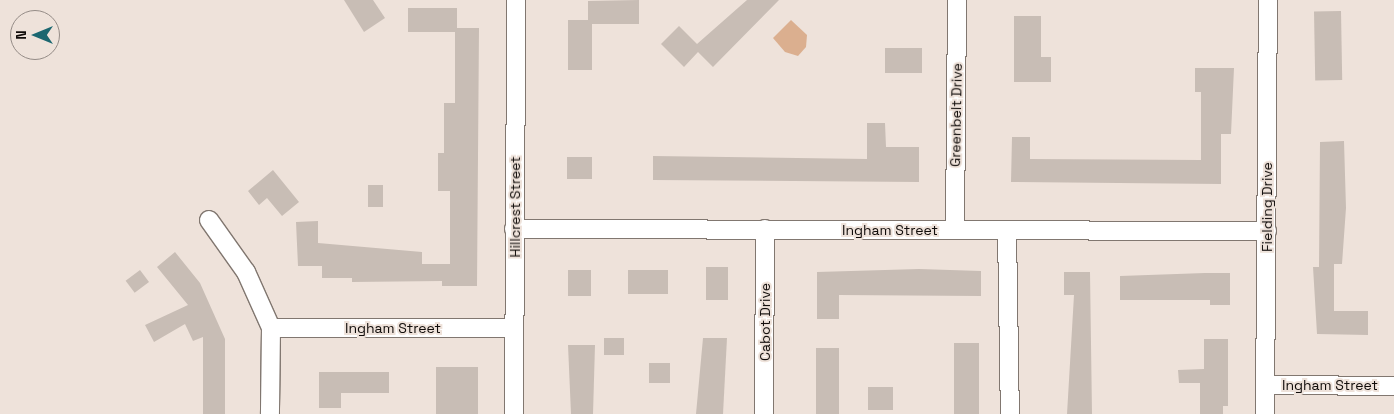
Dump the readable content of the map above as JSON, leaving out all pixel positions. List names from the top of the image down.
{
  "streets": {
    "street": [
      "Greenbelt Drive",
      "Hillcrest Street",
      "Fielding Drive",
      "Ingham Street",
      "Cabot Drive"
    ]
  },
  "crossings": [
    ["Greenbelt Drive", "Ingham Street"],
    ["Hillcrest Street", "Ingham Street"],
    ["Fielding Drive", "Ingham Street"],
    ["Ingham Street", "Cabot Drive"]
  ],
  "north": "left"
}
